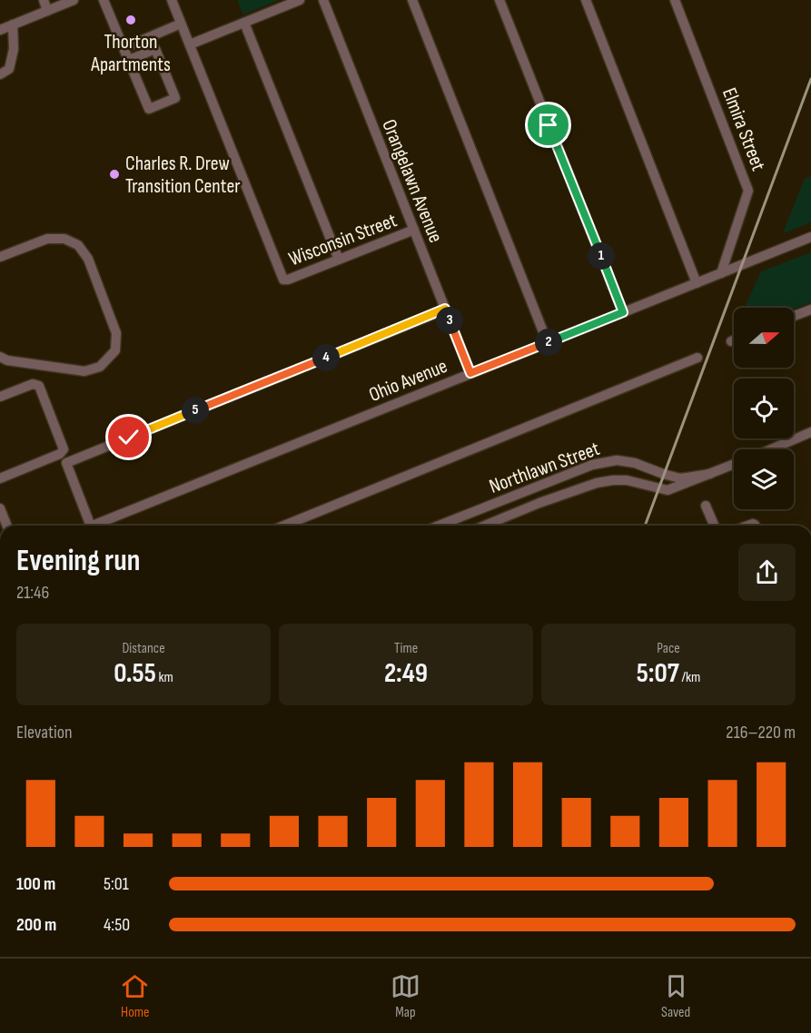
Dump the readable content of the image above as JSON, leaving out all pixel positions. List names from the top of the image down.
{
  "streets": {
    "street": [
      "Elmira Street",
      "Orangelawn Avenue",
      "Wisconsin Street",
      "Ohio Avenue",
      "Northlawn Street"
    ]
  },
  "crossings": [
    ["Elmira Street", "Ohio Avenue"],
    ["Orangelawn Avenue", "Wisconsin Street"],
    ["Orangelawn Avenue", "Ohio Avenue"]
  ],
  "places": ["Thorton Apartments", "Charles R. Drew Transition Center"],
  "north": "right",
  "page": {
    "pins": [
      "1",
      "3",
      "2",
      "4",
      "5"
    ],
    "heading": ["Evening run", "21:46"],
    "stats": [
      ["Distance", "0.55 km"],
      ["Time", "2:49"],
      ["Pace", "5:07 /km"]
    ],
    "chart": ["Elevation", "216–220 m"],
    "list": [
      {
        "name": "100 m",
        "note": "5:01"
      },
      {
        "name": "200 m",
        "note": "4:50"
      }
    ],
    "tabs": ["Home", "Map", "Saved"]
  }
}
